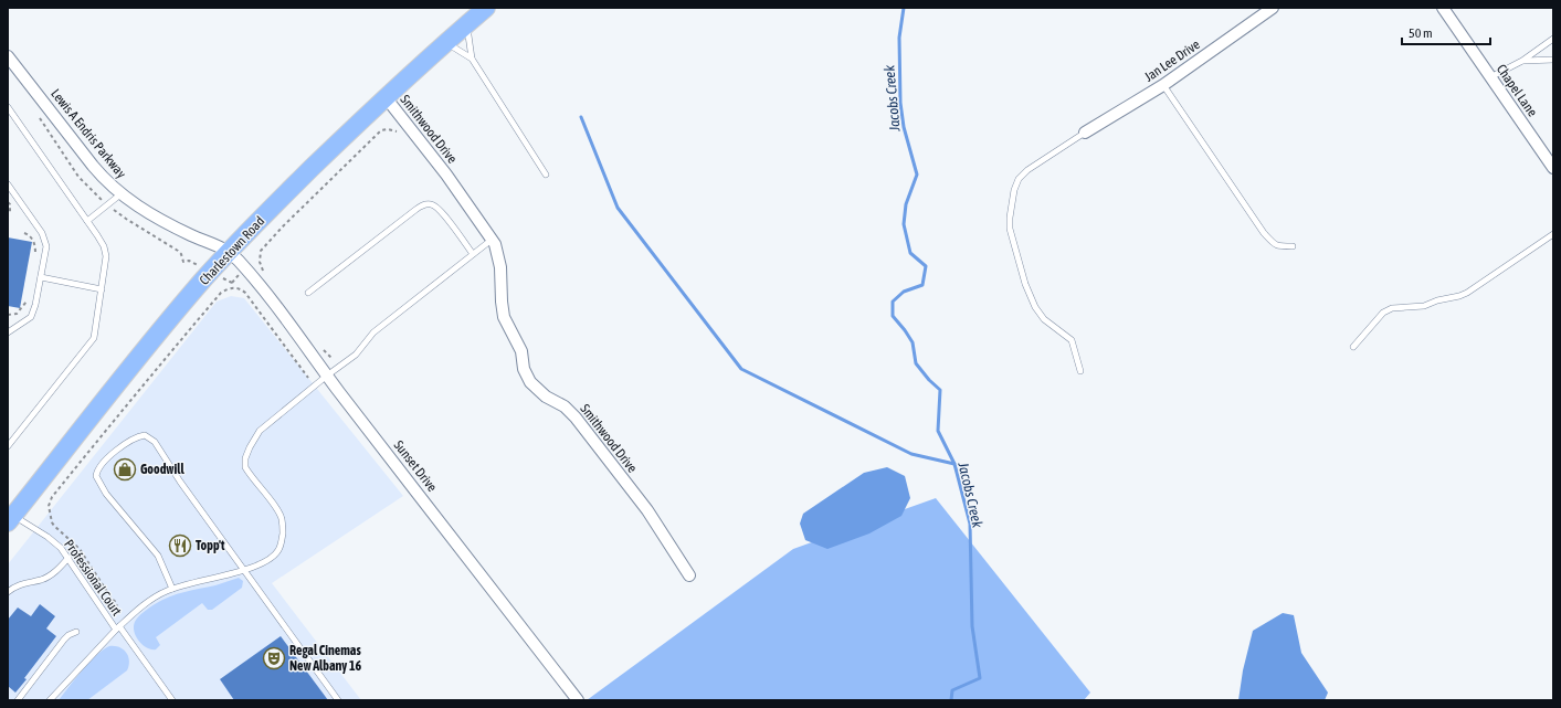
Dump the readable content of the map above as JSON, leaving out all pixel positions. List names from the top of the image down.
{
  "streets": {
    "main road": ["Charlestown Road"],
    "street": [
      "Jan Lee Drive",
      "Chapel Lane",
      "Smithwood Drive",
      "Lewis A Endris Parkway",
      "Sunset Drive"
    ],
    "lane": ["Professional Court"]
  },
  "crossings": [
    ["Smithwood Drive", "Charlestown Road"],
    ["Lewis A Endris Parkway", "Charlestown Road"],
    ["Lewis A Endris Parkway", "Sunset Drive"],
    ["Charlestown Road", "Sunset Drive"],
    ["Charlestown Road", "Professional Court"]
  ],
  "water": ["Jacobs Creek"],
  "places": {
    "shop": ["Goodwill"],
    "restaurant": ["Topp't"],
    "theatre": ["Regal Cinemas New Albany 16"]
  },
  "scale_bar": "50 m"
}
